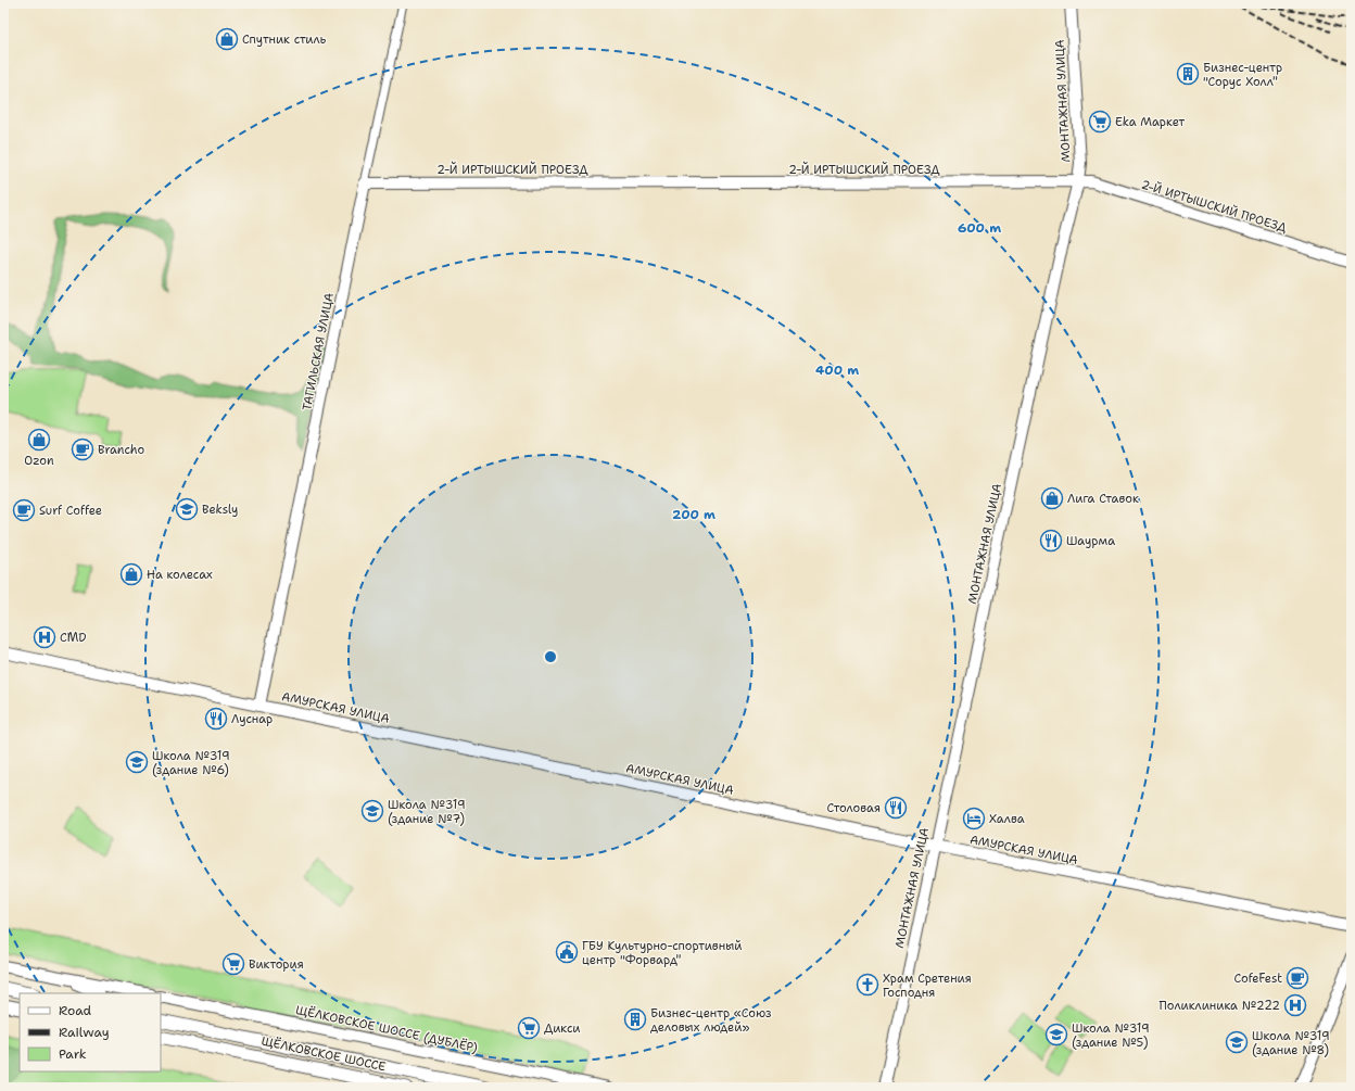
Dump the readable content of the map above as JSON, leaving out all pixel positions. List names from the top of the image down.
{
  "streets": {
    "main road": ["ЩЁЛКОВСКОЕ ШОССЕ"],
    "street": [
      "МОНТАЖНАЯ УЛИЦА",
      "2-Й ИРТЫШСКИЙ ПРОЕЗД",
      "ТАГИЛЬСКАЯ УЛИЦА",
      "АМУРСКАЯ УЛИЦА",
      "ЩЁЛКОВСКОЕ ШОССЕ (ДУБЛЁР)"
    ]
  },
  "crossings": [
    ["МОНТАЖНАЯ УЛИЦА", "2-Й ИРТЫШСКИЙ ПРОЕЗД"],
    ["МОНТАЖНАЯ УЛИЦА", "АМУРСКАЯ УЛИЦА"],
    ["2-Й ИРТЫШСКИЙ ПРОЕЗД", "ТАГИЛЬСКАЯ УЛИЦА"],
    ["ТАГИЛЬСКАЯ УЛИЦА", "АМУРСКАЯ УЛИЦА"]
  ],
  "places": {
    "shop": [
      "Спутник стиль",
      "Ozon",
      "Лига Ставок",
      "На колесах"
    ],
    "building": ["Бизнес-центр \"Сорус Холл\"", "Бизнес-центр «Союз деловых людей»"],
    "supermarket": ["Eka Маркет", "Виктория", "Дикси"],
    "cafe": ["Brancho", "Surf Coffee", "CofeFest"],
    "school or university": [
      "Beksly",
      "Школа №319 (здание №6)",
      "Школа №319 (здание №7)",
      "Школа №319 (здание №5)",
      "Школа №319 (здание №8)"
    ],
    "restaurant": ["Шаурма", "Луснар", "Столовая"],
    "hospital": ["CMD", "Поликлиника №222"],
    "hotel": ["Халва"],
    "public building": ["ГБУ Культурно-спортивный центр \"Форвард\""],
    "church": ["Храм Сретения Господня"]
  },
  "legend": ["Road", "Railway", "Park"],
  "rings": ["600 m", "400 m", "200 m"]
}
